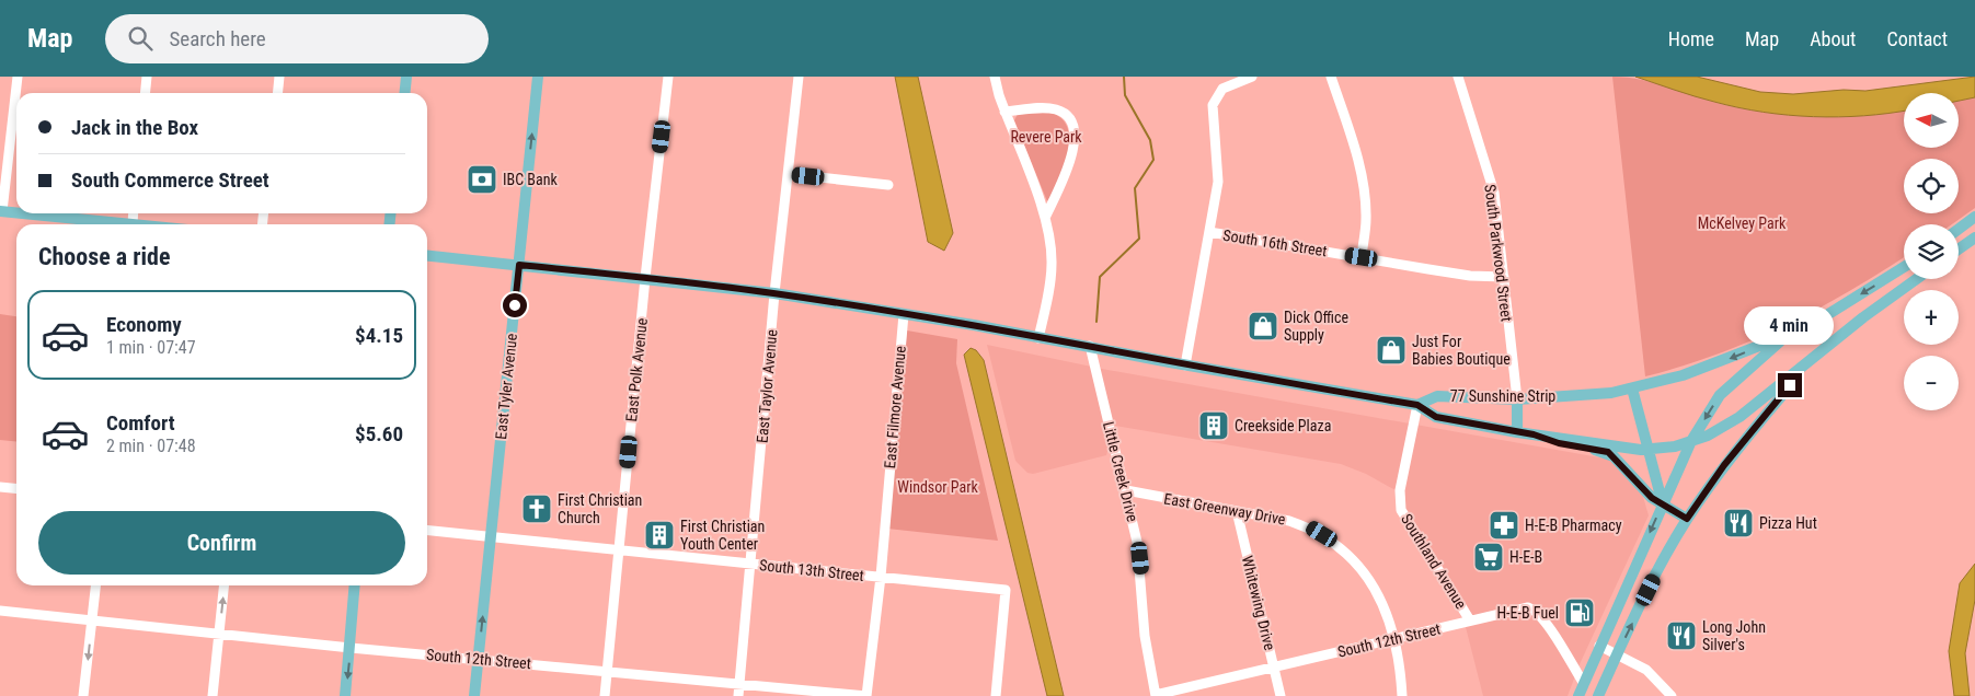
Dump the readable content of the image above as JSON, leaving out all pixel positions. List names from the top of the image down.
{
  "streets": {
    "main road": ["South Parkwood Street", "East Tyler Avenue", "77 Sunshine Strip"],
    "street": [
      "South 16th Street",
      "East Polk Avenue",
      "East Taylor Avenue",
      "East Filmore Avenue",
      "Little Creek Drive",
      "East Greenway Drive",
      "Southland Avenue",
      "South 13th Street",
      "Whitewing Drive",
      "South 12th Street"
    ]
  },
  "crossings": [
    ["South 16th Street", "South Parkwood Street"],
    ["South Parkwood Street", "77 Sunshine Strip"],
    ["East Polk Avenue", "South 13th Street"],
    ["East Polk Avenue", "South 12th Street"],
    ["East Tyler Avenue", "South 13th Street"],
    ["East Tyler Avenue", "South 12th Street"],
    ["East Taylor Avenue", "South 13th Street"],
    ["East Taylor Avenue", "South 12th Street"],
    ["77 Sunshine Strip", "Southland Avenue"],
    ["East Filmore Avenue", "South 13th Street"],
    ["East Filmore Avenue", "South 12th Street"],
    ["Little Creek Drive", "East Greenway Drive"],
    ["Little Creek Drive", "South 12th Street"],
    ["East Greenway Drive", "Whitewing Drive"],
    ["East Greenway Drive", "South 12th Street"],
    ["Southland Avenue", "South 12th Street"],
    ["Whitewing Drive", "South 12th Street"]
  ],
  "one_way": ["East Tyler Avenue"],
  "parks": ["Revere Park", "McKelvey Park", "Windsor Park"],
  "places": {
    "bank": ["IBC Bank"],
    "shop": ["Dick Office Supply", "Just For Babies Boutique"],
    "building": ["Creekside Plaza", "First Christian Youth Center"],
    "church": ["First Christian Church"],
    "restaurant": ["Pizza Hut", "Long John Silver's"],
    "pharmacy": ["H-E-B Pharmacy"],
    "supermarket": ["H-E-B"],
    "fuel station": ["H-E-B Fuel"]
  },
  "north": "left",
  "page": {
    "header": "Map",
    "search": "Search here",
    "nav": [
      "Home",
      "Map",
      "About",
      "Contact"
    ],
    "map_buttons": ["+", "−"],
    "banner": ["Jack in the Box", "South Commerce Street"],
    "heading": "Choose a ride",
    "list": [
      {
        "name": "Economy",
        "note": "1 min · 07:47",
        "value": "$4.15"
      },
      {
        "name": "Comfort",
        "note": "2 min · 07:48",
        "value": "$5.60"
      }
    ],
    "bubble": "4 min",
    "buttons": "Confirm"
  }
}
